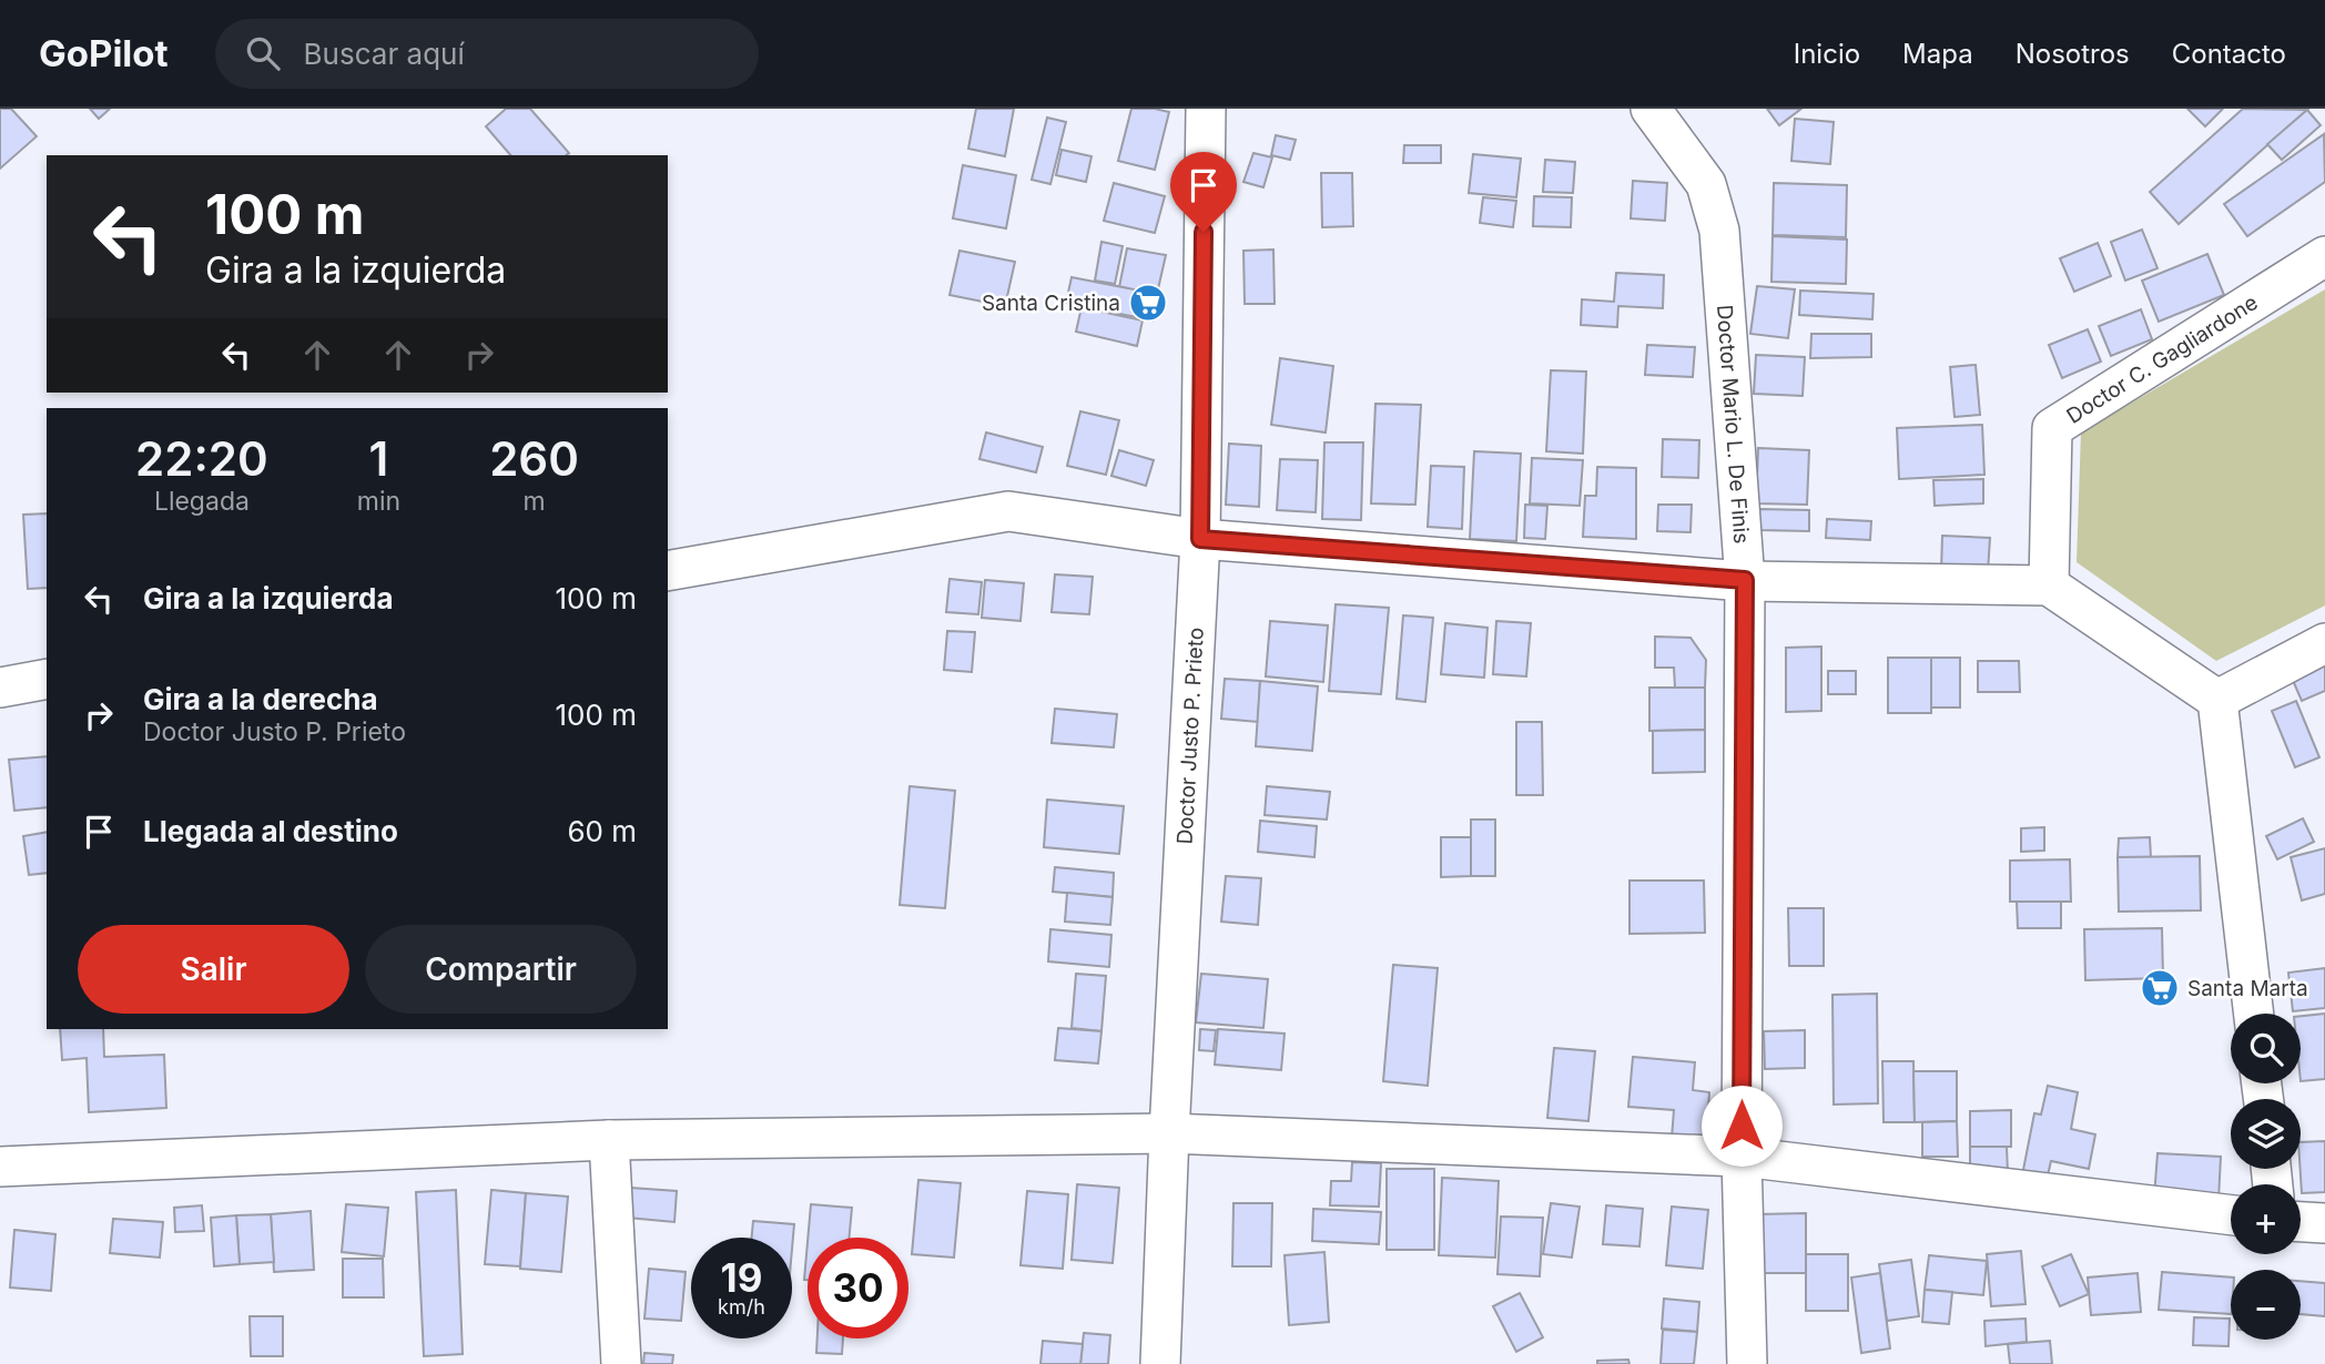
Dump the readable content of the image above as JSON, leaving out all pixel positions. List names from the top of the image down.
{
  "streets": {
    "street": ["Doctor C. Gagliardone", "Doctor Mario L. De Finis", "Doctor Justo P. Prieto"]
  },
  "places": {
    "supermarket": ["Santa Cristina", "Santa Marta"]
  },
  "page": {
    "header": "GoPilot",
    "search": "Buscar aquí",
    "nav": [
      "Inicio",
      "Mapa",
      "Nosotros",
      "Contacto"
    ],
    "turn": ["100 m", "Gira a la izquierda"],
    "eta": [
      "22:20",
      "Llegada",
      "1",
      "min",
      "260",
      "m"
    ],
    "list": [
      {
        "name": "Gira a la izquierda",
        "value": "100 m"
      },
      {
        "name": "Gira a la derecha",
        "note": "Doctor Justo P. Prieto",
        "value": "100 m"
      },
      {
        "name": "Llegada al destino",
        "value": "60 m"
      }
    ],
    "buttons": ["Salir", "Compartir"],
    "map_buttons": ["+", "−"],
    "speed": "19 km/h",
    "limit": "30"
  }
}
